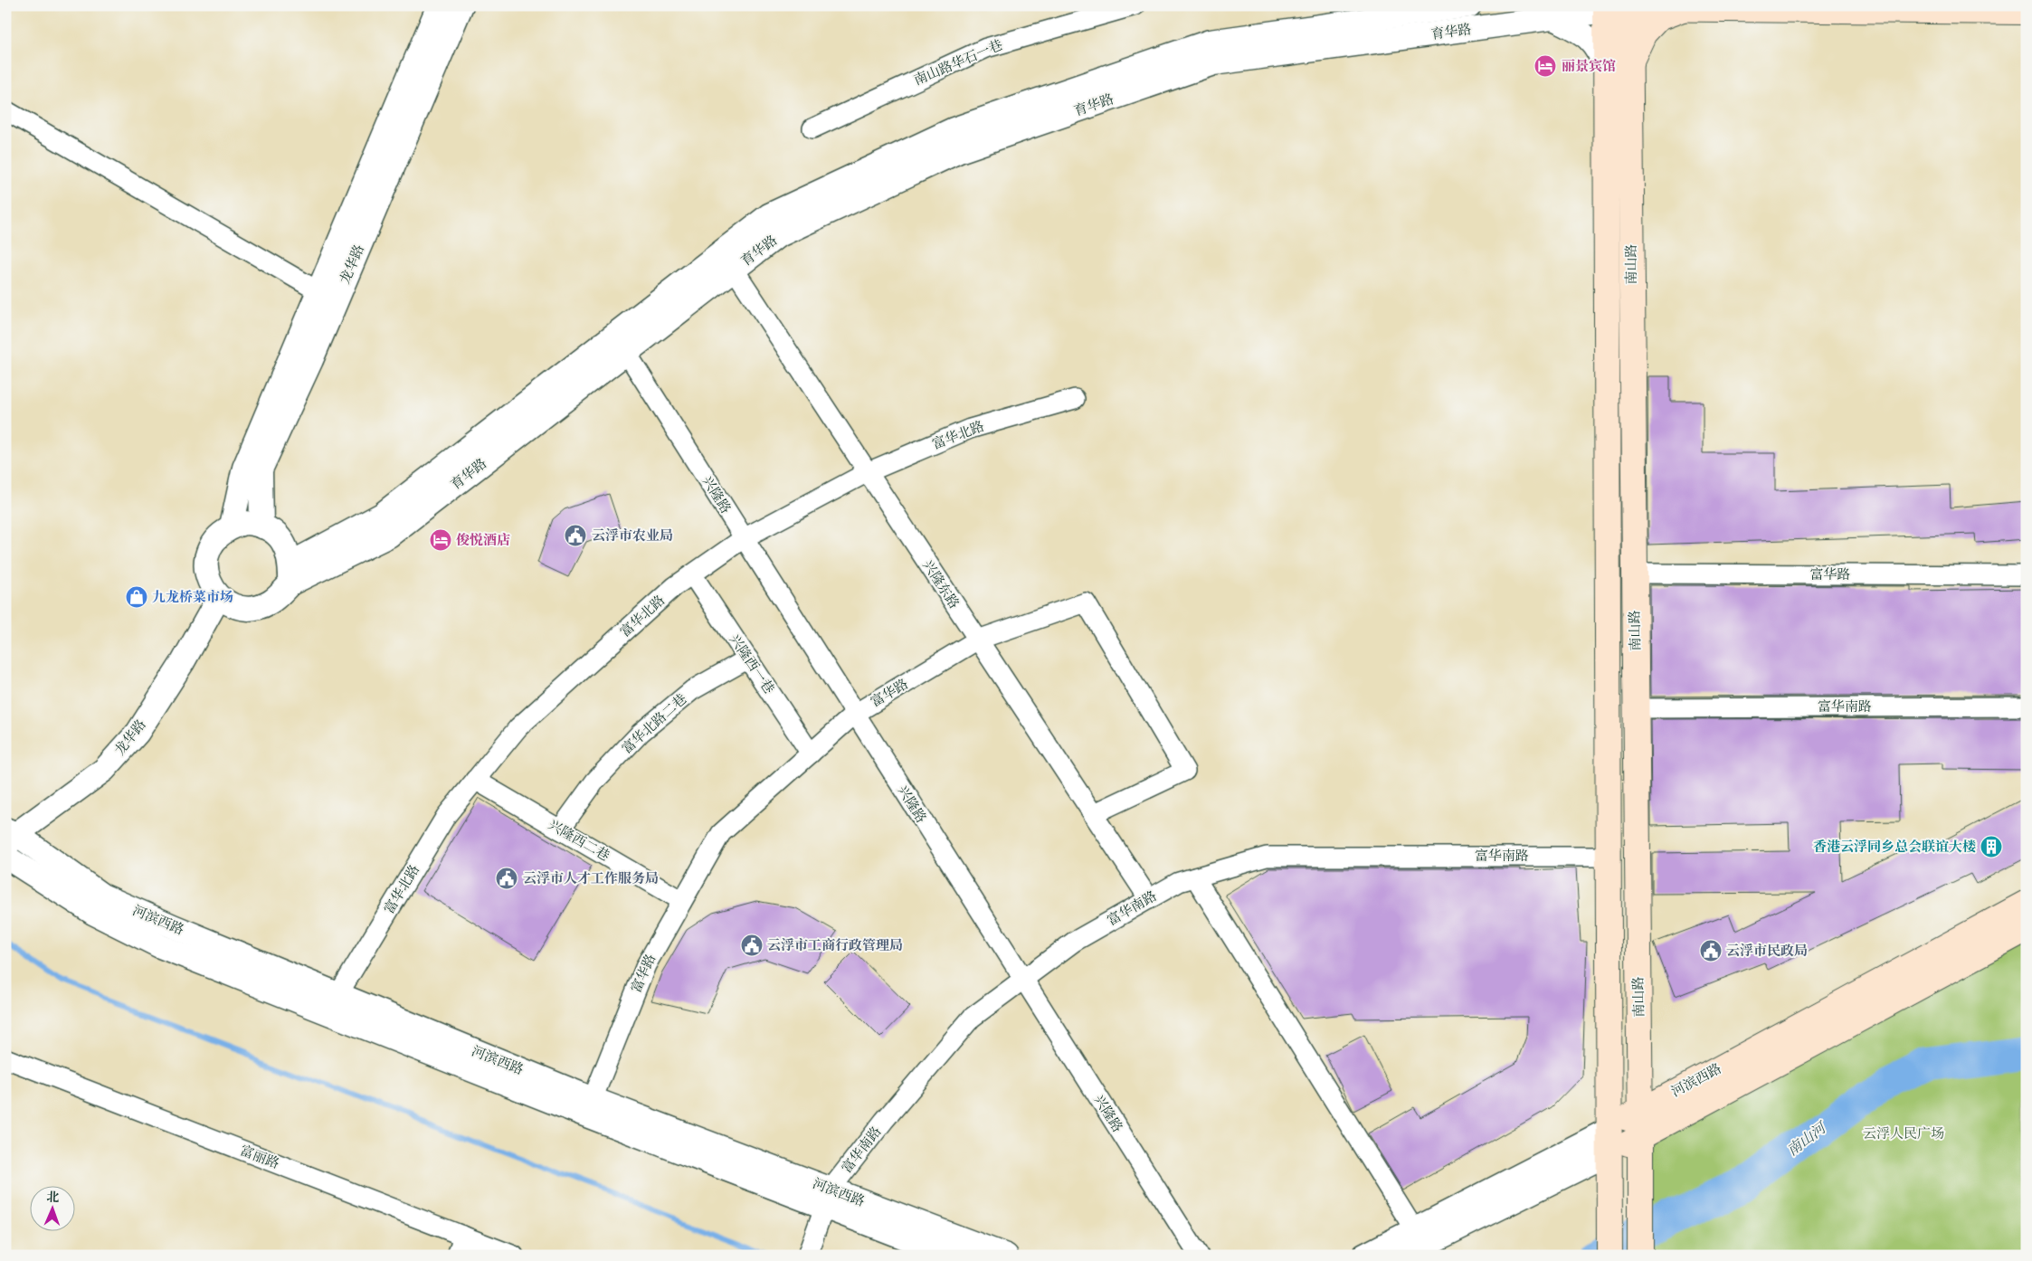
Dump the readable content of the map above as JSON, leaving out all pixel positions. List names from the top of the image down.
{
  "streets": {
    "main road": ["育华路", "南山路", "河滨西路"],
    "street": [
      "南山路华石一巷",
      "龙华路",
      "富华北路",
      "兴隆路",
      "富华路",
      "兴隆东路",
      "兴隆西一巷",
      "富华南路",
      "富华北路二巷",
      "兴隆西二巷",
      "富丽路"
    ]
  },
  "crossings": [
    ["育华路", "龙华路"],
    ["育华路", "南山路"],
    ["育华路", "兴隆路"],
    ["育华路", "兴隆东路"],
    ["龙华路", "河滨西路"],
    ["南山路", "富华路"],
    ["南山路", "富华南路"],
    ["南山路", "河滨西路"],
    ["富华北路", "兴隆路"],
    ["富华北路", "兴隆东路"],
    ["富华北路", "兴隆西一巷"],
    ["富华北路", "兴隆西二巷"],
    ["富华北路", "河滨西路"],
    ["兴隆路", "富华路"],
    ["兴隆路", "富华南路"],
    ["富华路", "兴隆东路"],
    ["富华路", "兴隆西一巷"],
    ["富华路", "兴隆西二巷"],
    ["富华路", "河滨西路"],
    ["兴隆东路", "富华南路"],
    ["兴隆西一巷", "富华北路二巷"],
    ["富华南路", "河滨西路"],
    ["富华北路二巷", "兴隆西二巷"]
  ],
  "water": ["南山河"],
  "parks": ["云浮人民广场"],
  "places": {
    "hotel": ["丽景宾馆", "俊悦酒店"],
    "public building": [
      "云浮市农业局",
      "云浮市人才工作服务局",
      "云浮市工商行政管理局",
      "云浮市民政局"
    ],
    "shop": ["九龙桥菜市场"],
    "building": ["香港云浮同乡总会联谊大楼"]
  },
  "north": "top"
}
